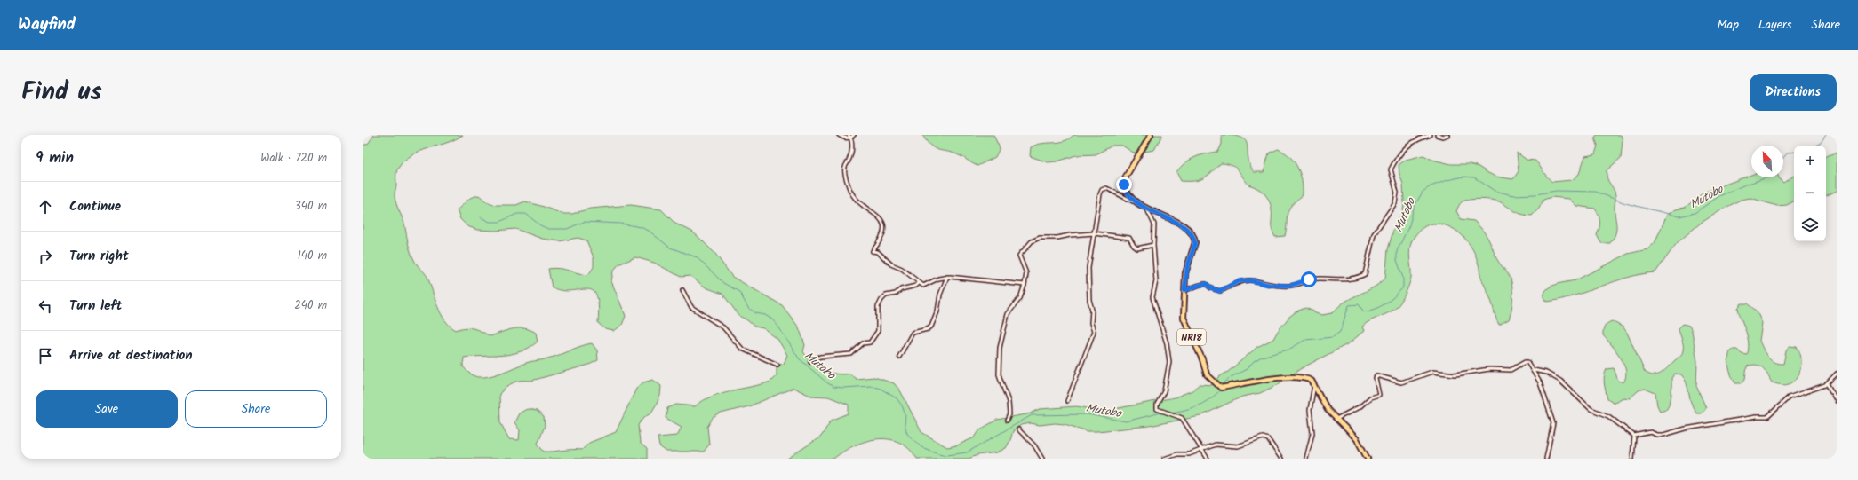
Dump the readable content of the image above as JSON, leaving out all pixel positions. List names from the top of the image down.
{
  "streets": {
    "main road": ["NR18"]
  },
  "water": ["Mutobo"],
  "north": "top left",
  "page": {
    "header": "Wayfind",
    "nav": ["Map", "Layers", "Share"],
    "title": "Find us",
    "buttons": [
      "Directions",
      ["Save", "Share"]
    ],
    "heading": ["9 min", "Walk · 720 m"],
    "map_buttons": ["+", "−"],
    "list": [
      ["Continue", "340 m"],
      ["Turn right", "140 m"],
      ["Turn left", "240 m"],
      "Arrive at destination"
    ]
  }
}
